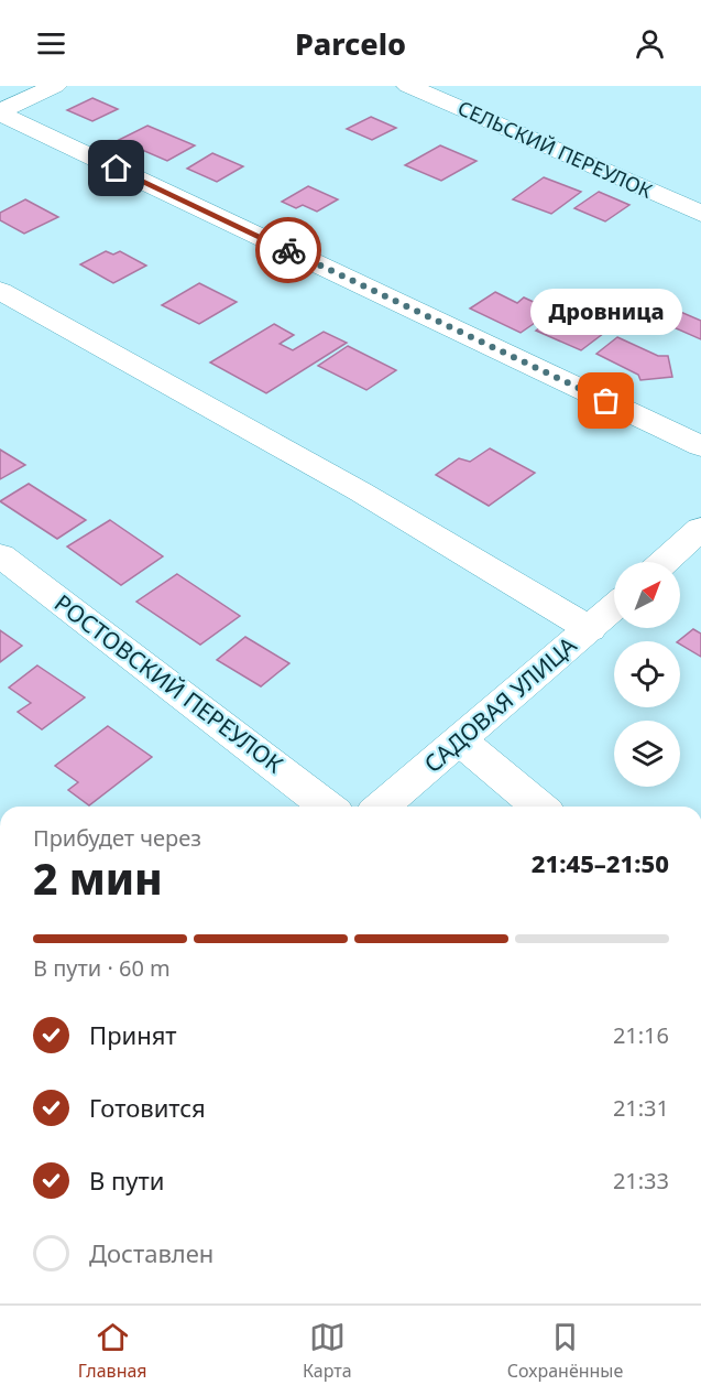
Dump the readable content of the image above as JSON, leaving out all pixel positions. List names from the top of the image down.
{
  "streets": {
    "street": ["СЕЛЬСКИЙ ПЕРЕУЛОК", "РОСТОВСКИЙ ПЕРЕУЛОК", "САДОВАЯ УЛИЦА"]
  },
  "places": ["Дровница"],
  "north": "top right",
  "page": {
    "header": "Parcelo",
    "bubble": "Дровница",
    "heading": ["2 мин", "Прибудет через", "21:45–21:50"],
    "bar": "В пути · 60 m",
    "list": [
      ["Принят", "21:16"],
      ["Готовится", "21:31"],
      ["В пути", "21:33"],
      "Доставлен"
    ],
    "tabs": ["Главная", "Карта", "Сохранённые"]
  }
}
